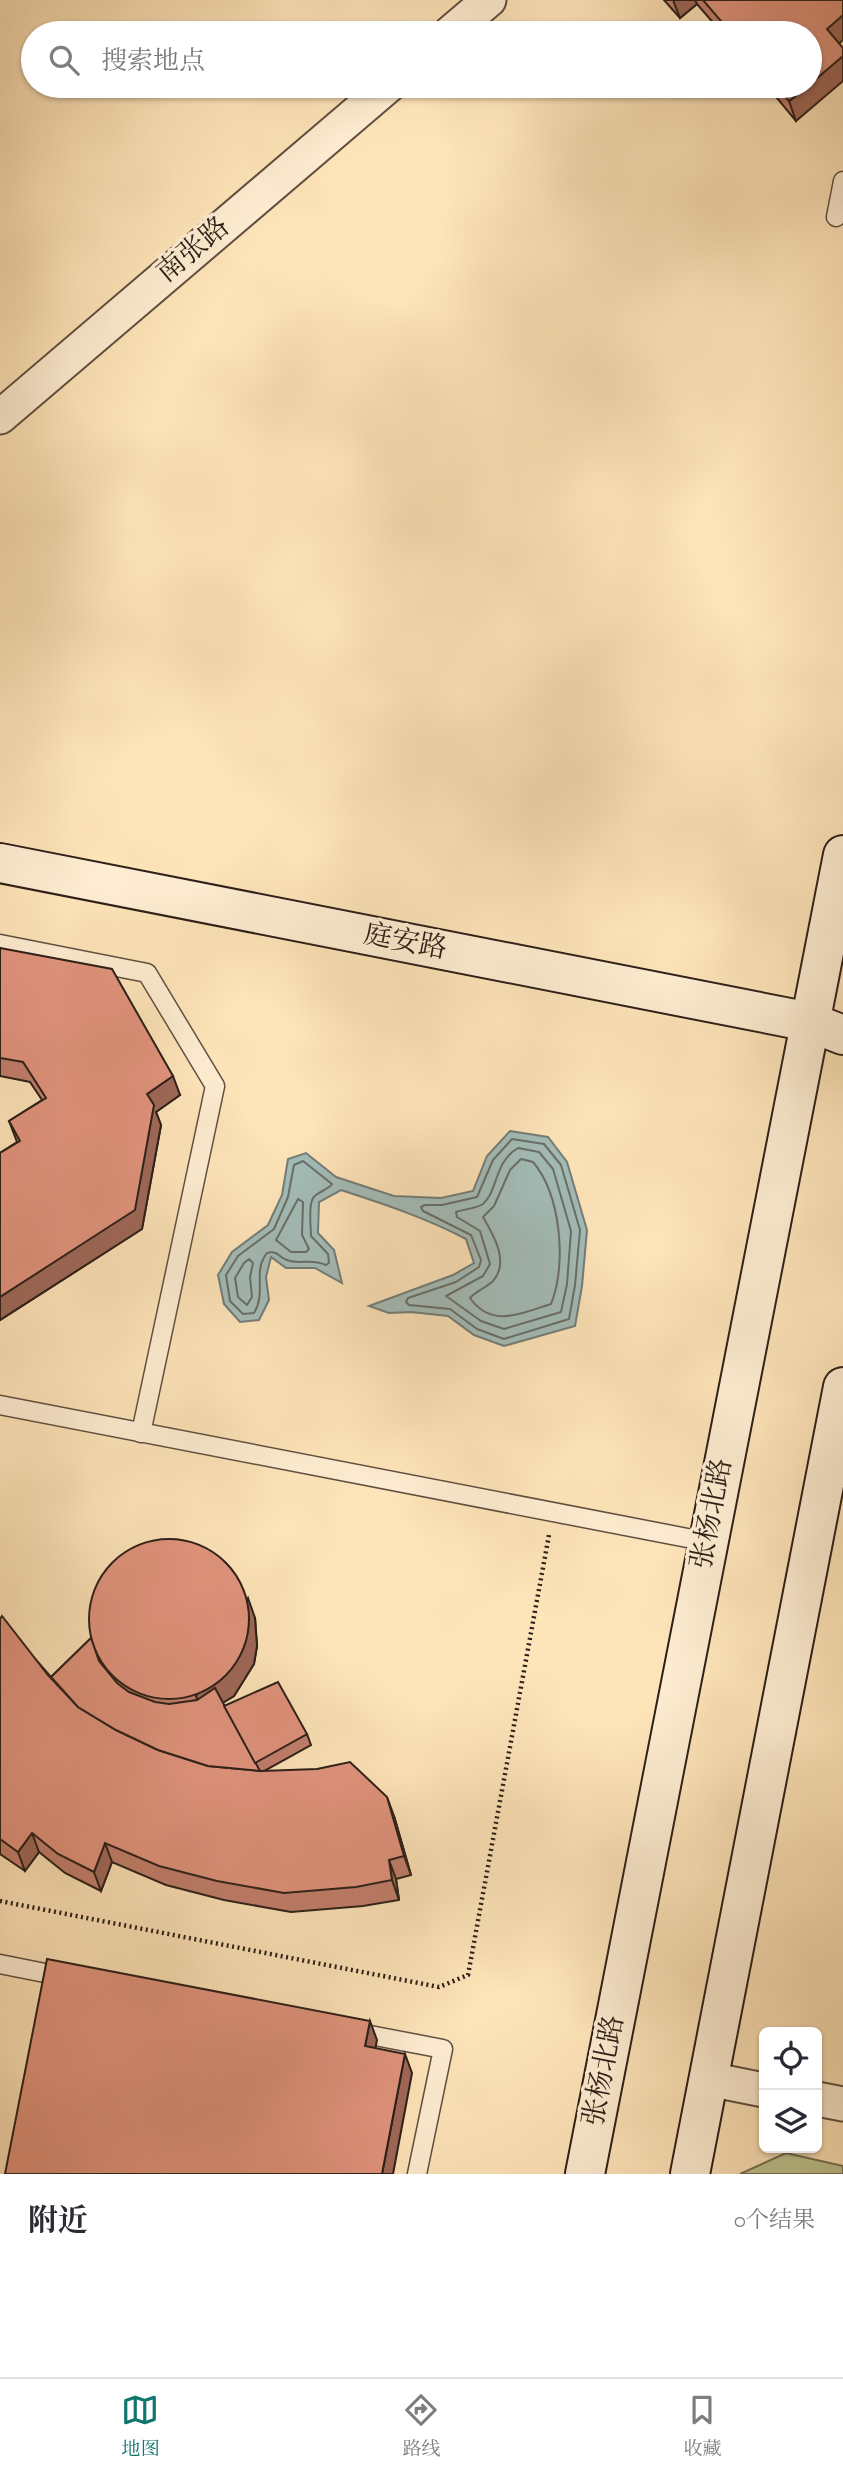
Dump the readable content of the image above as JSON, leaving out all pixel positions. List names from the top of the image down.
{
  "streets": {
    "main road": ["庭安路", "张杨北路"],
    "street": ["南张路"]
  },
  "crossings": [
    ["庭安路", "张杨北路"]
  ],
  "page": {
    "search": "搜索地点",
    "heading": ["附近", "0个结果"],
    "nav": ["地图", "路线", "收藏"]
  }
}
